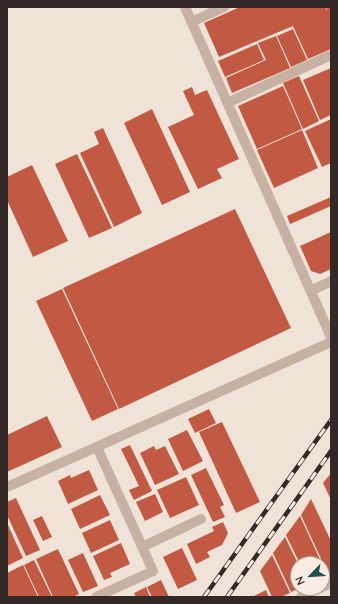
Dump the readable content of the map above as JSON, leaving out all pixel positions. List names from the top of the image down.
{
  "north": "bottom left"
}
